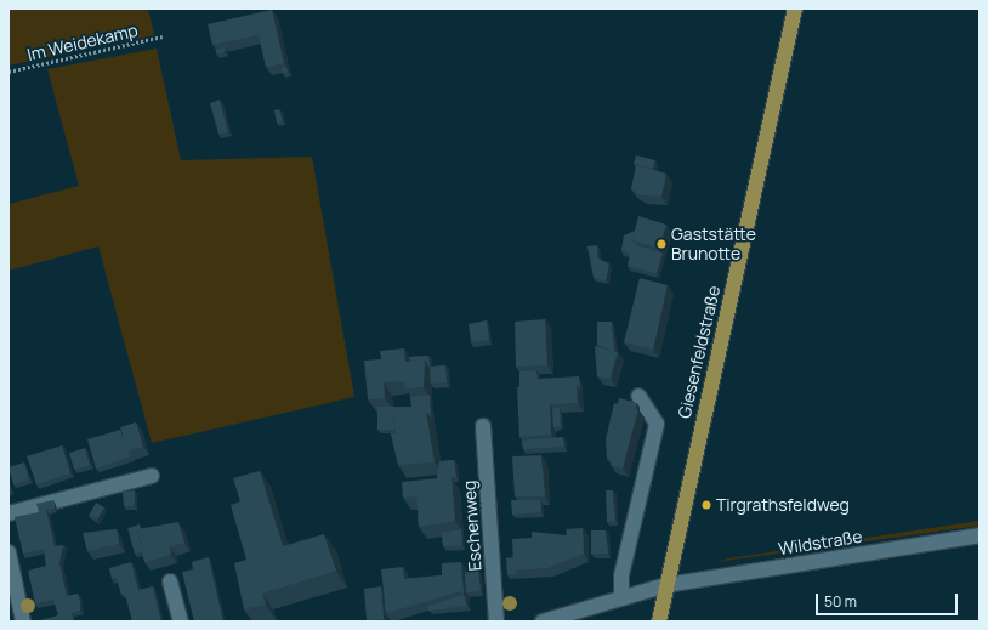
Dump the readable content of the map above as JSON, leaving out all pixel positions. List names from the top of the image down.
{
  "streets": {
    "main road": ["Giesenfeldstraße"],
    "street": ["Eschenweg", "Wildstraße"],
    "path": ["Im Weidekamp"]
  },
  "crossings": [
    ["Giesenfeldstraße", "Wildstraße"]
  ],
  "places": ["Gaststätte Brunotte", "Tirgrathsfeldweg"],
  "scale_bar": "50 m"
}
